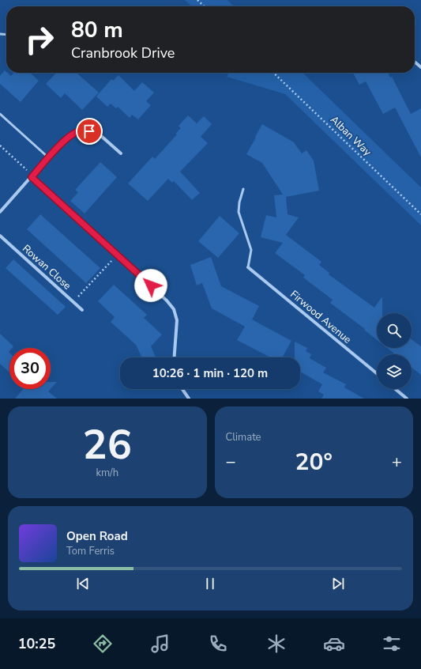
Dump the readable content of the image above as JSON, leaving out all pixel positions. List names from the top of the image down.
{
  "streets": {
    "street": ["Rowan Close", "Firwood Avenue"],
    "path": ["Alban Way"]
  },
  "page": {
    "turn": ["80 m", "Cranbrook Drive"],
    "limit": "30",
    "trip": "10:26 · 1 min · 120 m",
    "tile": [
      ["26", "km/h"],
      "Climate"
    ],
    "heat": ["−", "20°", "+"],
    "song": ["Open Road", "Tom Ferris"],
    "tabs": "10:25"
  }
}
